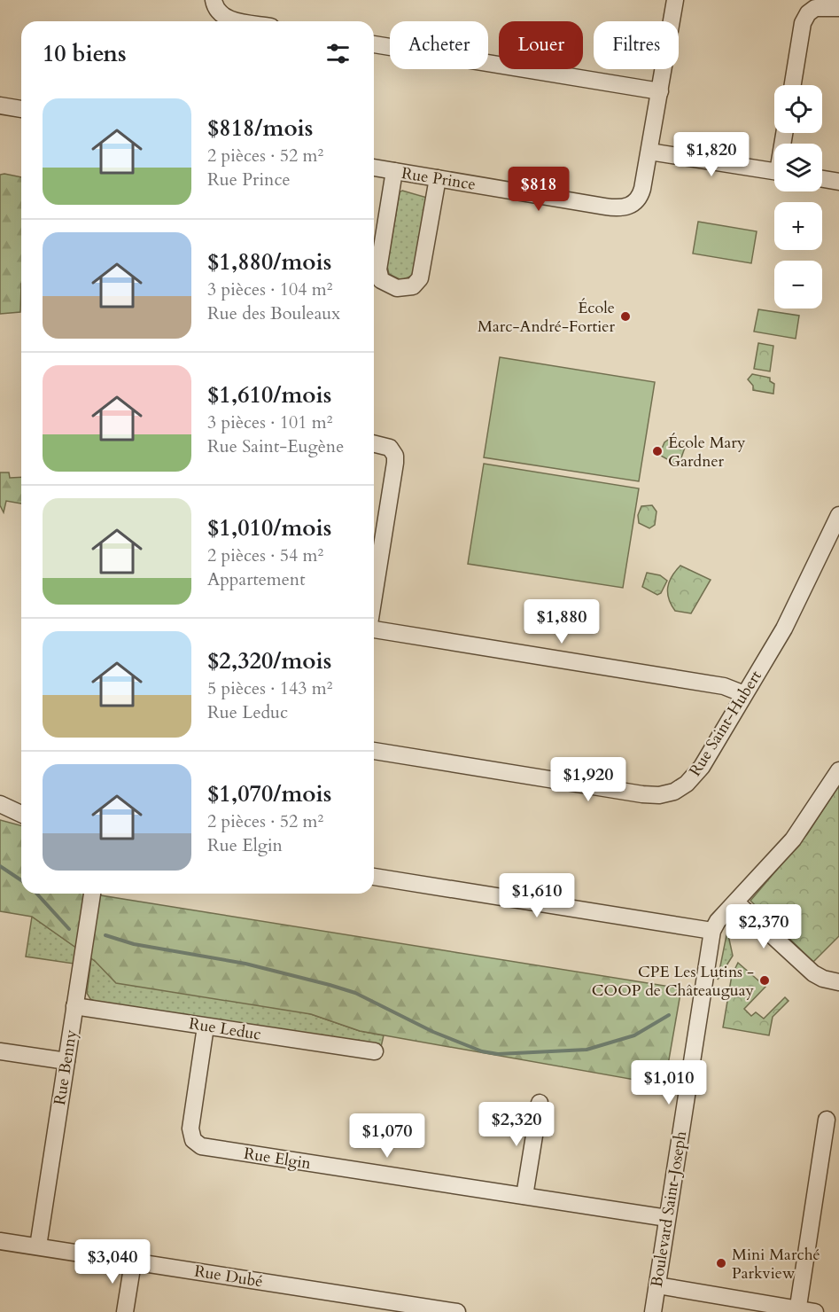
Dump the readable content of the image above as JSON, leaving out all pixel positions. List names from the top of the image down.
{
  "streets": {
    "street": [
      "Rue Prince",
      "Rue Saint-Hubert",
      "Rue Leduc",
      "Rue Benny",
      "Rue Elgin",
      "Boulevard Saint-Joseph",
      "Rue Dubé"
    ]
  },
  "crossings": [
    ["Rue Leduc", "Rue Benny"],
    ["Rue Leduc", "Rue Elgin"],
    ["Rue Benny", "Rue Dubé"],
    ["Rue Elgin", "Boulevard Saint-Joseph"]
  ],
  "places": [
    "École Marc-André-Fortier",
    "École Mary Gardner",
    "CPE Les Lutins - COOP de Châteauguay",
    "Mini Marché Parkview"
  ],
  "page": {
    "chip": ["Acheter", "Louer", "Filtres"],
    "heading": "10 biens",
    "map_buttons": ["+", "−"],
    "list": [
      {
        "name": "$818/mois",
        "note": "2 pièces · 52 m² · Rue Prince"
      },
      {
        "name": "$1,880/mois",
        "note": "3 pièces · 104 m² · Rue des Bouleaux"
      },
      {
        "name": "$1,610/mois",
        "note": "3 pièces · 101 m² · Rue Saint-Eugène"
      },
      {
        "name": "$1,010/mois",
        "note": "2 pièces · 54 m² · Appartement"
      },
      {
        "name": "$2,320/mois",
        "note": "5 pièces · 143 m² · Rue Leduc"
      },
      {
        "name": "$1,070/mois",
        "note": "2 pièces · 52 m² · Rue Elgin"
      }
    ],
    "price": [
      "$1,820",
      "$818",
      "$1,880",
      "$1,920",
      "$1,610",
      "$2,370",
      "$1,010",
      "$2,320",
      "$1,070",
      "$3,040"
    ]
  }
}
